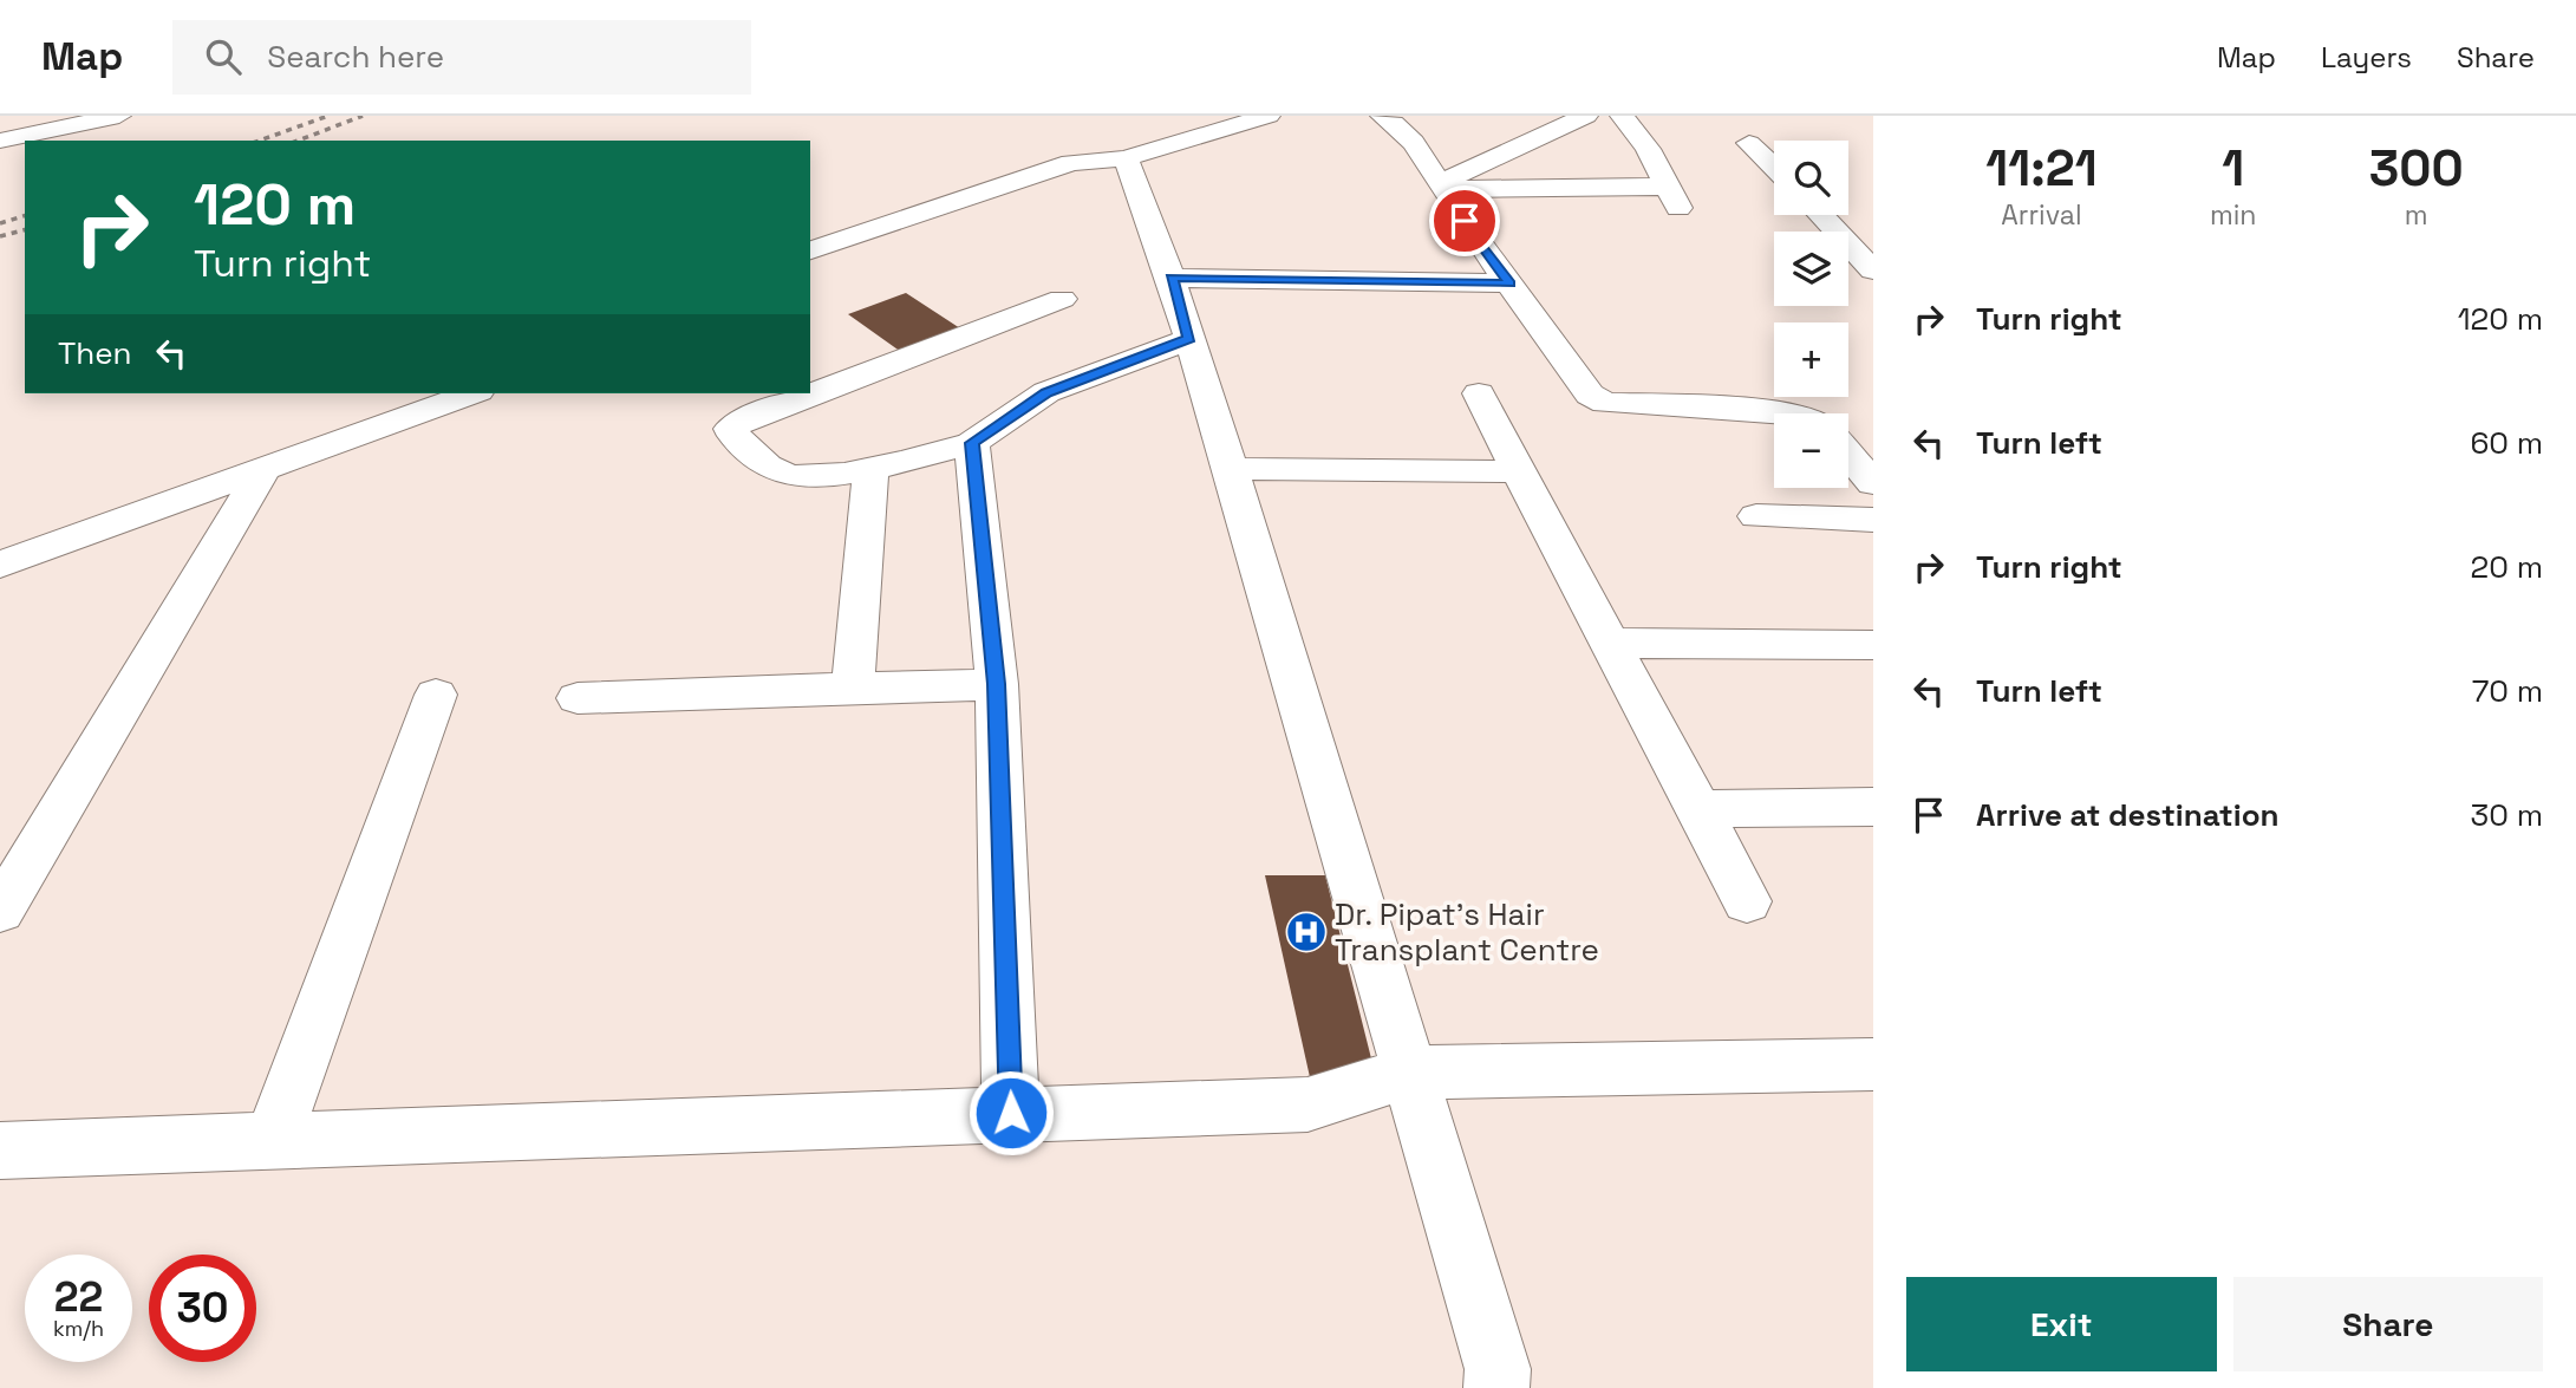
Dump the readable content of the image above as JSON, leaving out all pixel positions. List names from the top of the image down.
{
  "places": {
    "hospital": ["Dr. Pipat's Hair Transplant Centre"]
  },
  "page": {
    "header": "Map",
    "search": "Search here",
    "nav": ["Map", "Layers", "Share"],
    "eta": [
      "11:21",
      "Arrival",
      "1",
      "min",
      "300",
      "m"
    ],
    "map_buttons": ["+", "−"],
    "turn": ["120 m", "Turn right"],
    "list": [
      {
        "name": "Turn right",
        "value": "120 m"
      },
      {
        "name": "Turn left",
        "value": "60 m"
      },
      {
        "name": "Turn right",
        "value": "20 m"
      },
      {
        "name": "Turn left",
        "value": "70 m"
      },
      {
        "name": "Arrive at destination",
        "value": "30 m"
      }
    ],
    "then": "Then",
    "speed": "22 km/h",
    "limit": "30",
    "buttons": ["Exit", "Share"]
  }
}
